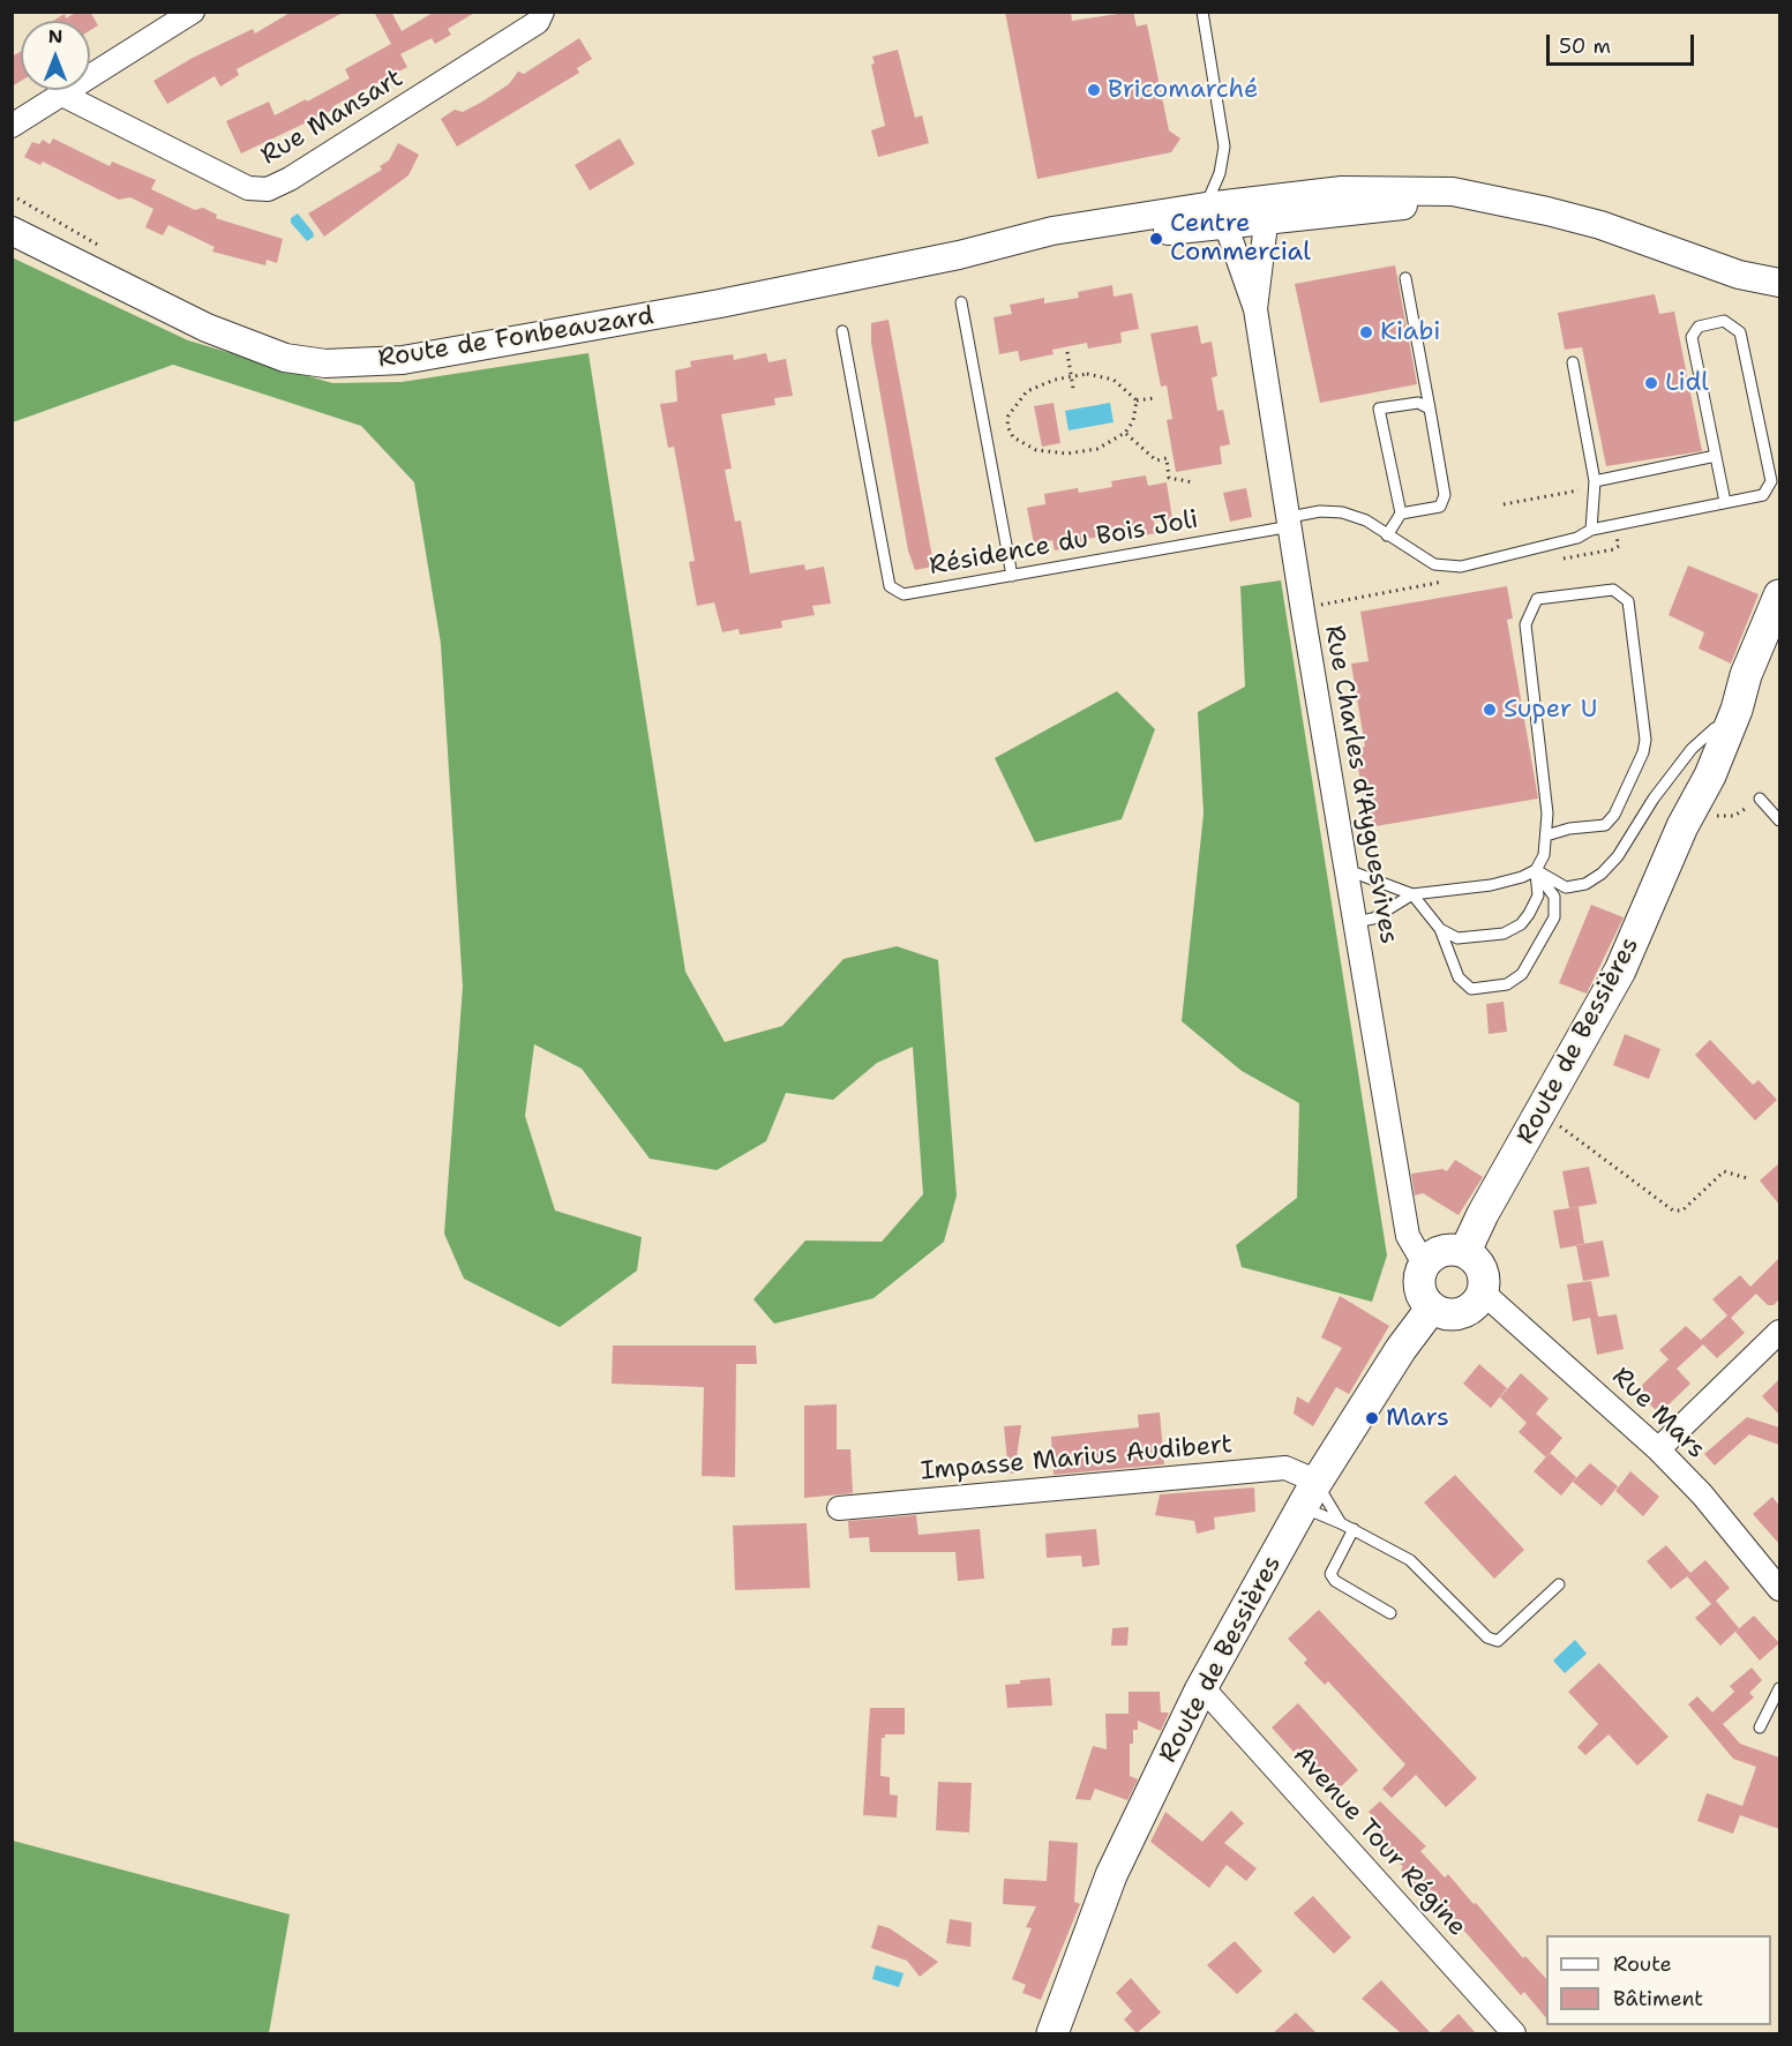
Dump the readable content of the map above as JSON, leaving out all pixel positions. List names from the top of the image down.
{
  "streets": {
    "main road": ["Route de Bessières"],
    "street": [
      "Rue Mansart",
      "Route de Fonbeauzard",
      "Rue Charles d'Ayguesvives",
      "Rue Mars",
      "Impasse Marius Audibert",
      "Avenue Tour Régine"
    ],
    "lane": ["Résidence du Bois Joli"]
  },
  "crossings": [
    ["Route de Fonbeauzard", "Rue Charles d'Ayguesvives"],
    ["Résidence du Bois Joli", "Rue Charles d'Ayguesvives"],
    ["Rue Charles d'Ayguesvives", "Route de Bessières"],
    ["Rue Charles d'Ayguesvives", "Rue Mars"],
    ["Route de Bessières", "Rue Mars"],
    ["Route de Bessières", "Impasse Marius Audibert"],
    ["Route de Bessières", "Avenue Tour Régine"]
  ],
  "places": [
    "Bricomarché",
    "Centre Commercial",
    "Kiabi",
    "Lidl",
    "Super U",
    "Mars"
  ],
  "legend": ["Route", "Bâtiment"],
  "scale_bar": "50 m",
  "north": "top"
}
